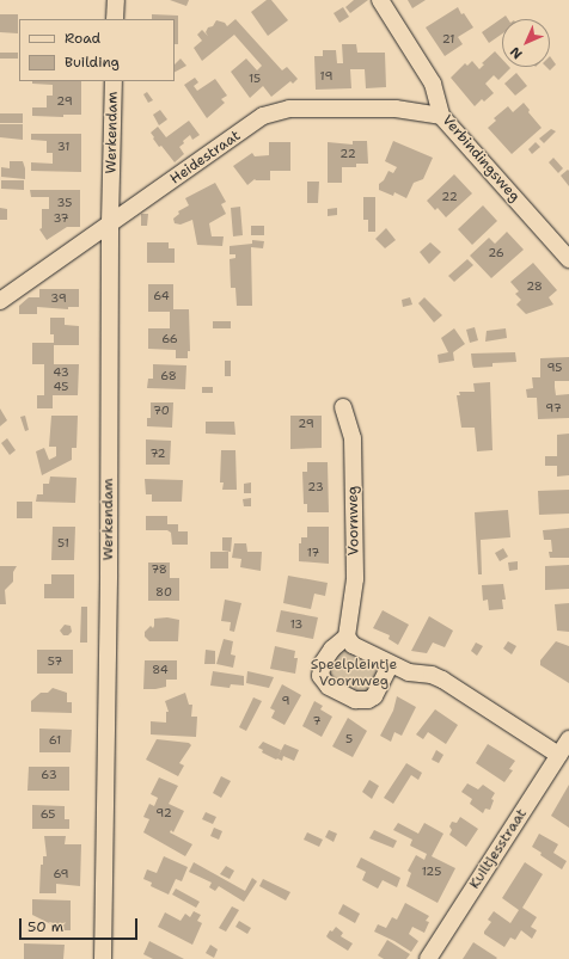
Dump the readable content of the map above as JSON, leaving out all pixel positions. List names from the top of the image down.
{
  "streets": {
    "street": [
      "Werkendam",
      "Heidestraat",
      "Verbindingsweg",
      "Voornweg",
      "Kuiltjesstraat"
    ]
  },
  "crossings": [
    ["Werkendam", "Heidestraat"],
    ["Heidestraat", "Verbindingsweg"]
  ],
  "parks": ["Speelpleintje Voornweg"],
  "house_numbers": [
    "21",
    "19",
    "15",
    "29",
    "31",
    "22",
    "22",
    "35",
    "37",
    "26",
    "28",
    "64",
    "39",
    "66",
    "95",
    "43",
    "68",
    "45",
    "97",
    "70",
    "29",
    "72",
    "23",
    "51",
    "17",
    "78",
    "80",
    "13",
    "57",
    "84",
    "9",
    "7",
    "5",
    "61",
    "63",
    "92",
    "65",
    "125",
    "69"
  ],
  "legend": ["Road", "Building"],
  "scale_bar": "50 m",
  "north": "bottom left"
}
